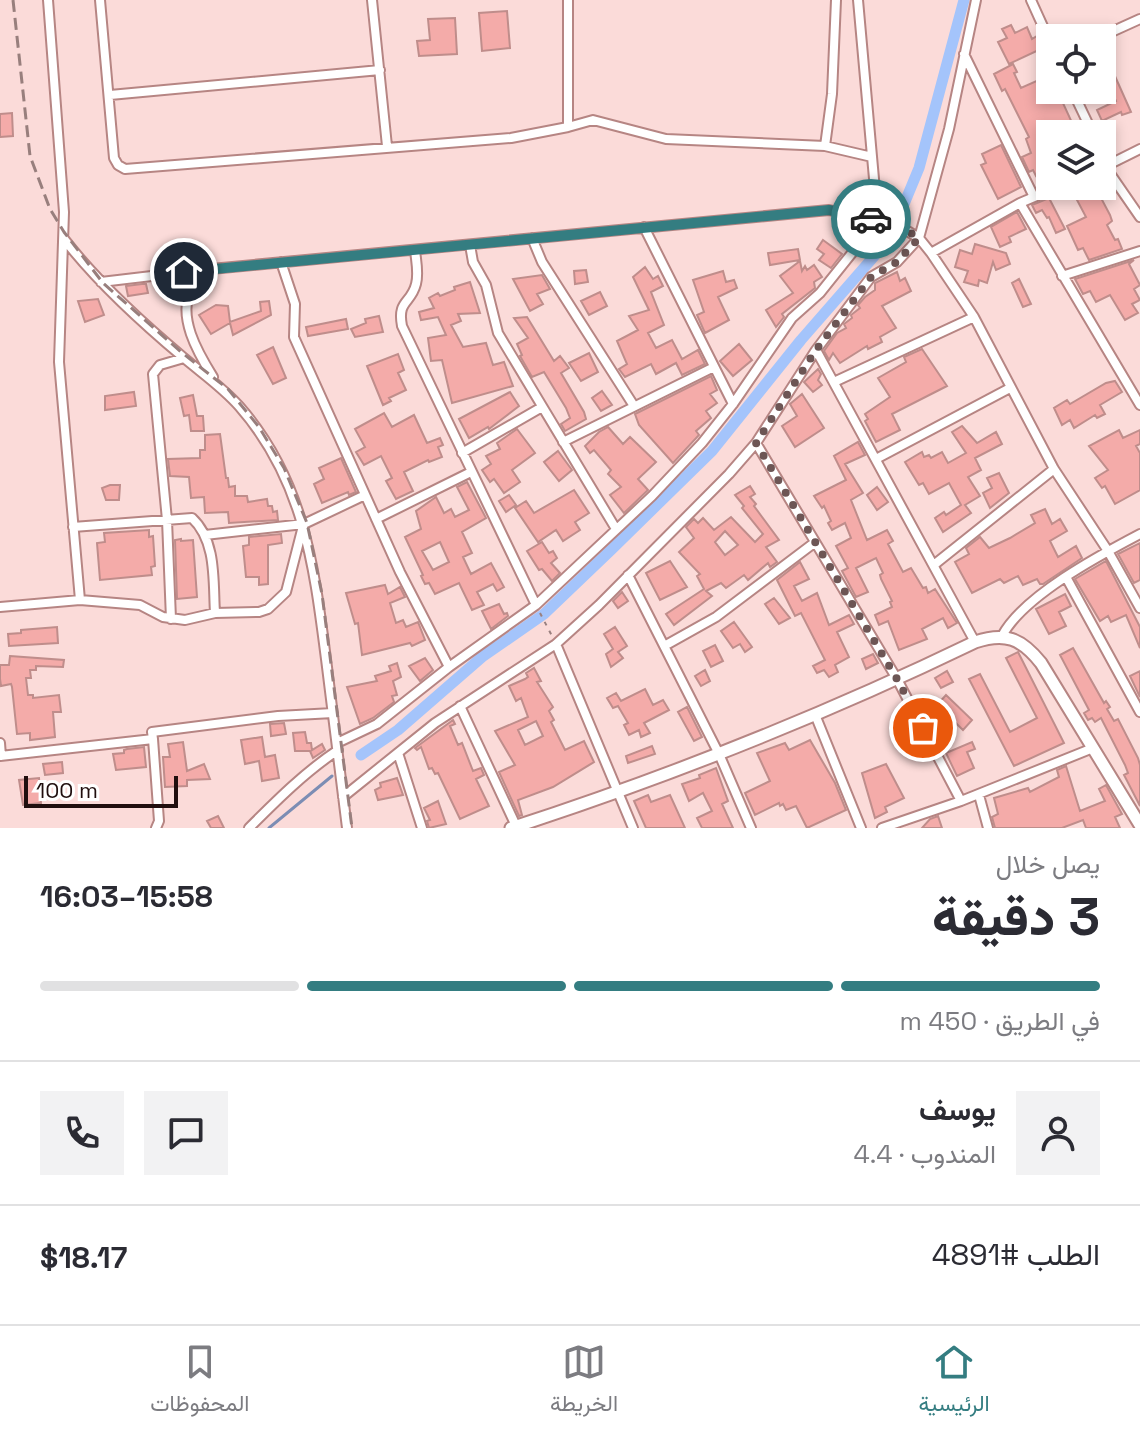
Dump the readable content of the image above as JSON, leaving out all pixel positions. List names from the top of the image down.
{
  "scale_bar": "100 m",
  "page": {
    "scale": "100 m",
    "heading": ["3 دقيقة", "يصل خلال", "15:58–16:03"],
    "panel": [
      "يوسف",
      "المندوب · 4.4",
      "الطلب #4891",
      "$18.17"
    ],
    "bar": "في الطريق · 450 m",
    "tabs": ["الرئيسية", "الخريطة", "المحفوظات"]
  }
}
